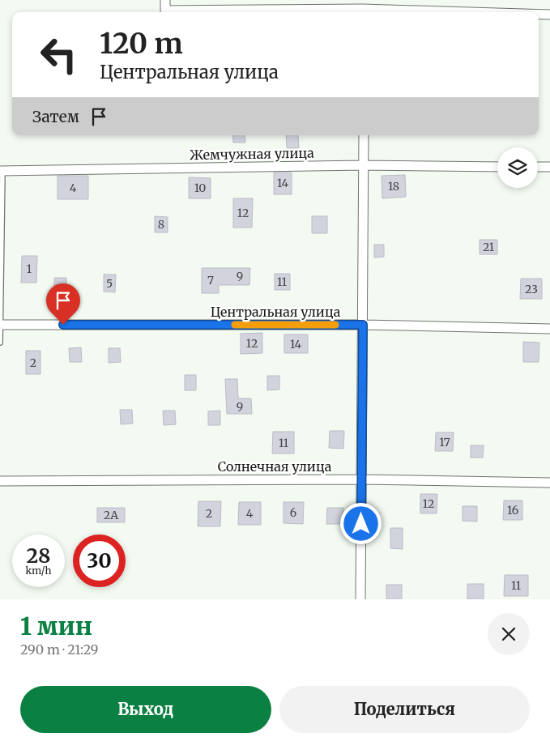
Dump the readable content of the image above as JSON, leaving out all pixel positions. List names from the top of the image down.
{
  "streets": {
    "street": ["Жемчужная улица", "Центральная улица", "Солнечная улица"]
  },
  "house_numbers": [
    "14",
    "18",
    "4",
    "10",
    "12",
    "8",
    "21",
    "1",
    "9",
    "7",
    "11",
    "5",
    "23",
    "12",
    "14",
    "2",
    "9",
    "17",
    "11",
    "12",
    "16",
    "6",
    "2",
    "4",
    "2А",
    "11"
  ],
  "page": {
    "turn": ["120 m", "Центральная улица"],
    "then": "Затем",
    "speed": "28 km/h",
    "limit": "30",
    "heading": ["1 мин", "290 m · 21:29"],
    "buttons": ["Выход", "Поделиться"]
  }
}
